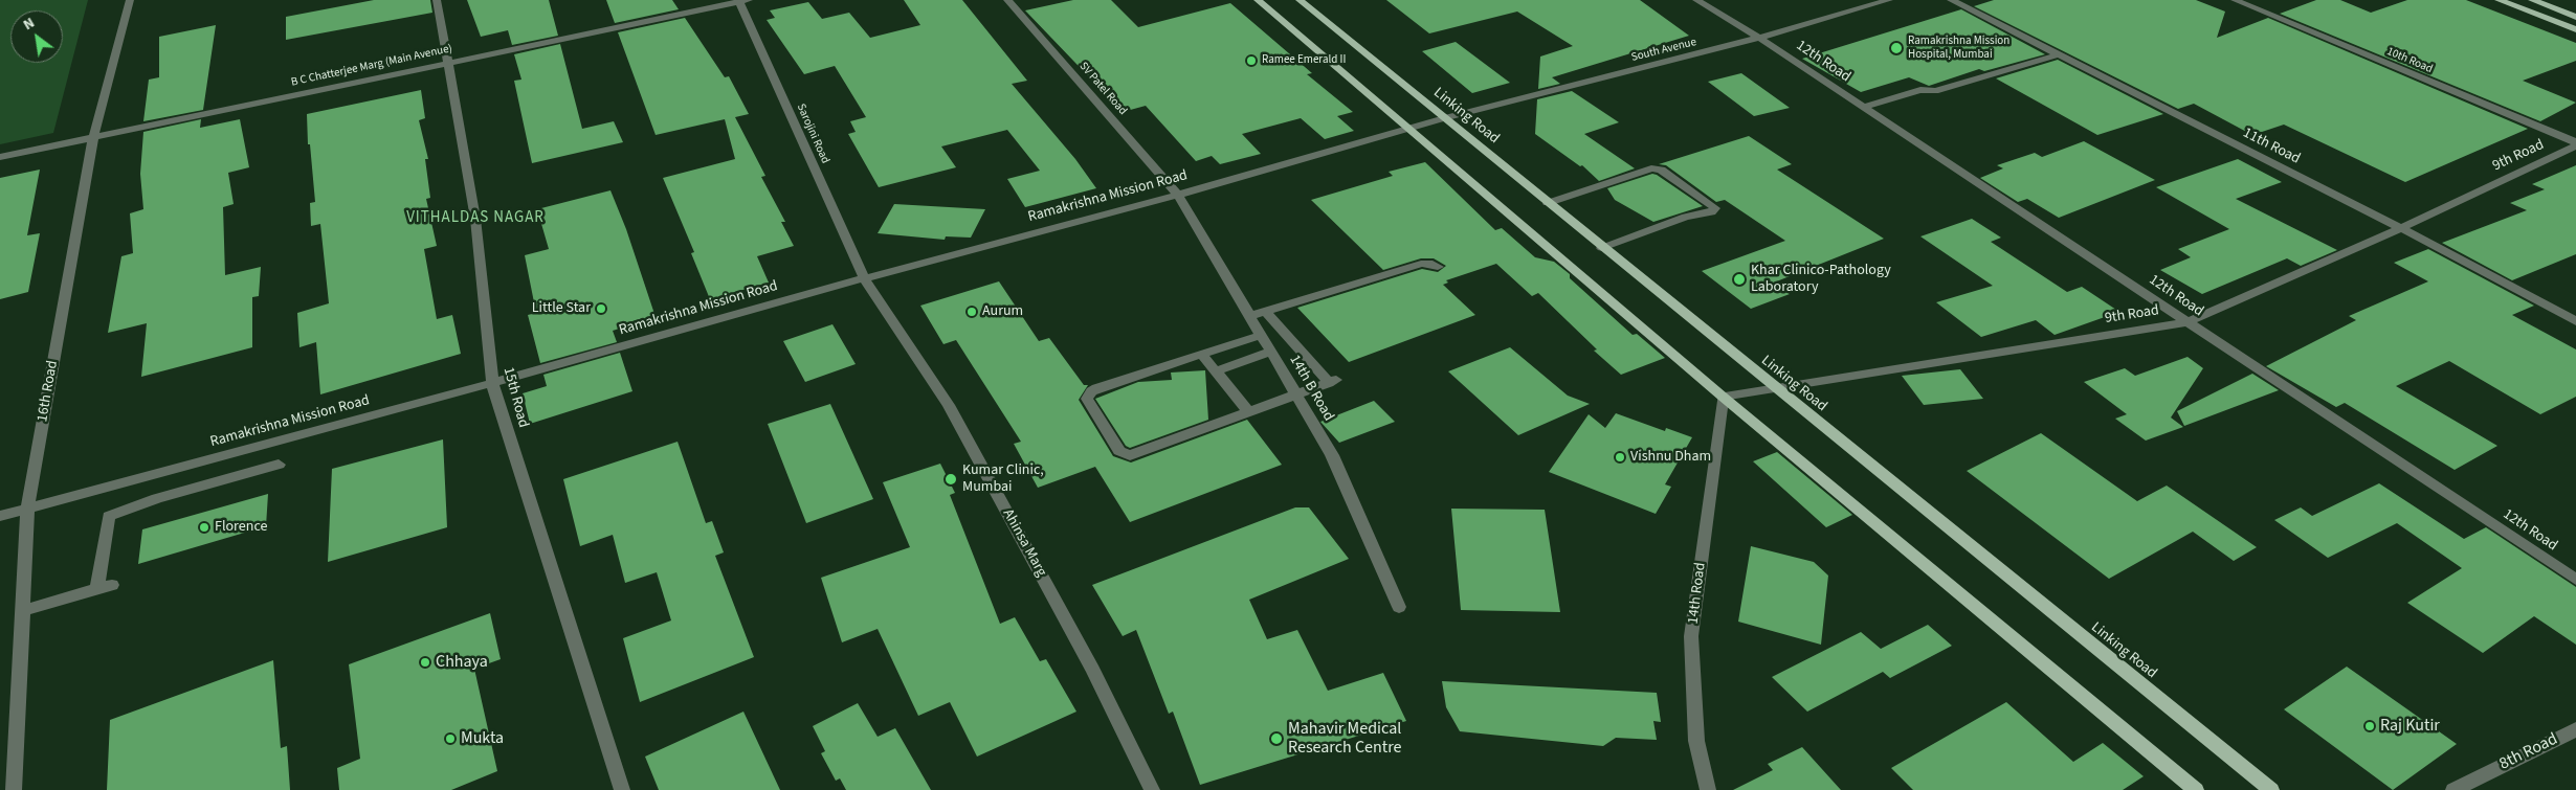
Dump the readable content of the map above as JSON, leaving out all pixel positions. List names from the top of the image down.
{
  "streets": {
    "main road": ["Linking Road"],
    "street": [
      "South Avenue",
      "10th Road",
      "12th Road",
      "B C Chatterjee Marg (Main Avenue)",
      "SV Patel Road",
      "Sarojini Road",
      "11th Road",
      "9th Road",
      "Ramakrishna Mission Road",
      "14th B Road",
      "16th Road",
      "15th Road",
      "Ahinsa Marg",
      "14th Road",
      "8th Road"
    ]
  },
  "crossings": [
    ["South Avenue", "12th Road"],
    ["South Avenue", "Linking Road"],
    ["South Avenue", "Ramakrishna Mission Road"],
    ["10th Road", "9th Road"],
    ["12th Road", "9th Road"],
    ["B C Chatterjee Marg (Main Avenue)", "Sarojini Road"],
    ["B C Chatterjee Marg (Main Avenue)", "16th Road"],
    ["B C Chatterjee Marg (Main Avenue)", "15th Road"],
    ["SV Patel Road", "Ramakrishna Mission Road"],
    ["SV Patel Road", "14th B Road"],
    ["Linking Road", "9th Road"],
    ["Sarojini Road", "Ramakrishna Mission Road"],
    ["Sarojini Road", "Ahinsa Marg"],
    ["11th Road", "9th Road"],
    ["9th Road", "14th Road"],
    ["Ramakrishna Mission Road", "14th B Road"],
    ["Ramakrishna Mission Road", "16th Road"],
    ["Ramakrishna Mission Road", "15th Road"],
    ["Ramakrishna Mission Road", "Ahinsa Marg"]
  ],
  "districts": ["VITHALDAS NAGAR"],
  "places": [
    "Ramakrishna Mission Hospital, Mumbai",
    "Ramee Emerald II",
    "Khar Clinico-Pathology Laboratory",
    "Little Star",
    "Aurum",
    "Vishnu Dham",
    "Kumar Clinic, Mumbai",
    "Florence",
    "Chhaya",
    "Raj Kutir",
    "Mukta",
    "Mahavir Medical Research Centre"
  ],
  "north": "top left"
}
